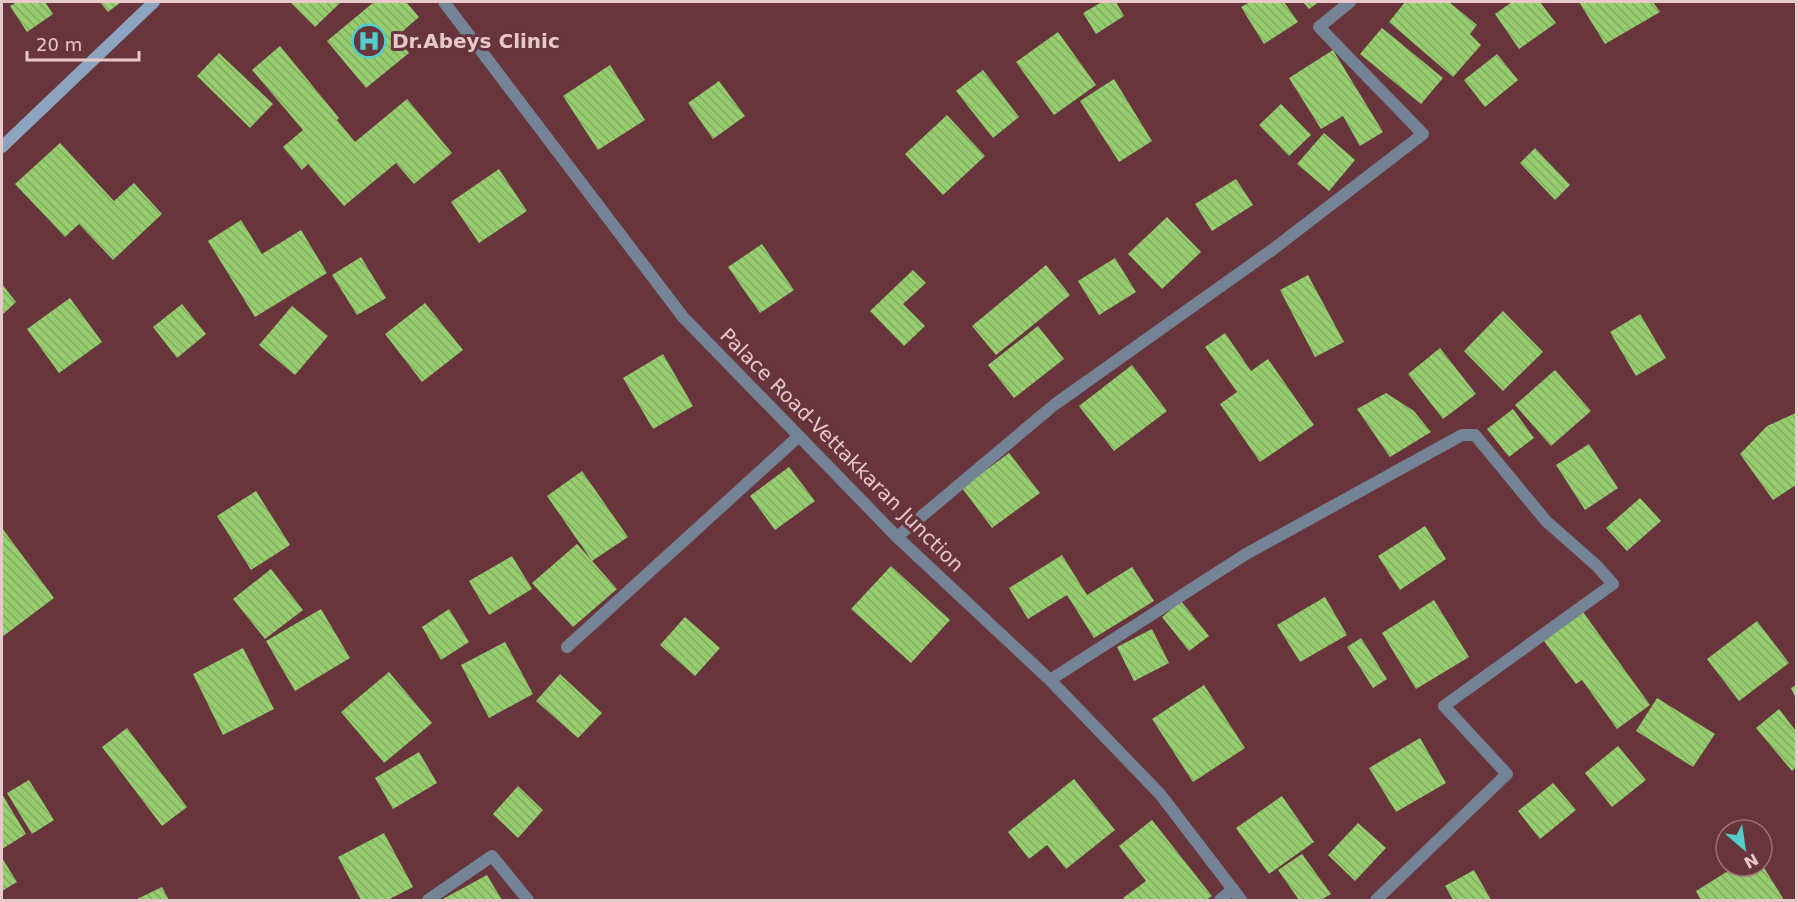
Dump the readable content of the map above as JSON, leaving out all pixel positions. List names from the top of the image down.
{
  "streets": {
    "street": ["Palace Road-Vettakkaran Junction"]
  },
  "places": {
    "hospital": ["Dr.Abeys Clinic"]
  },
  "scale_bar": "20 m",
  "north": "bottom right"
}
